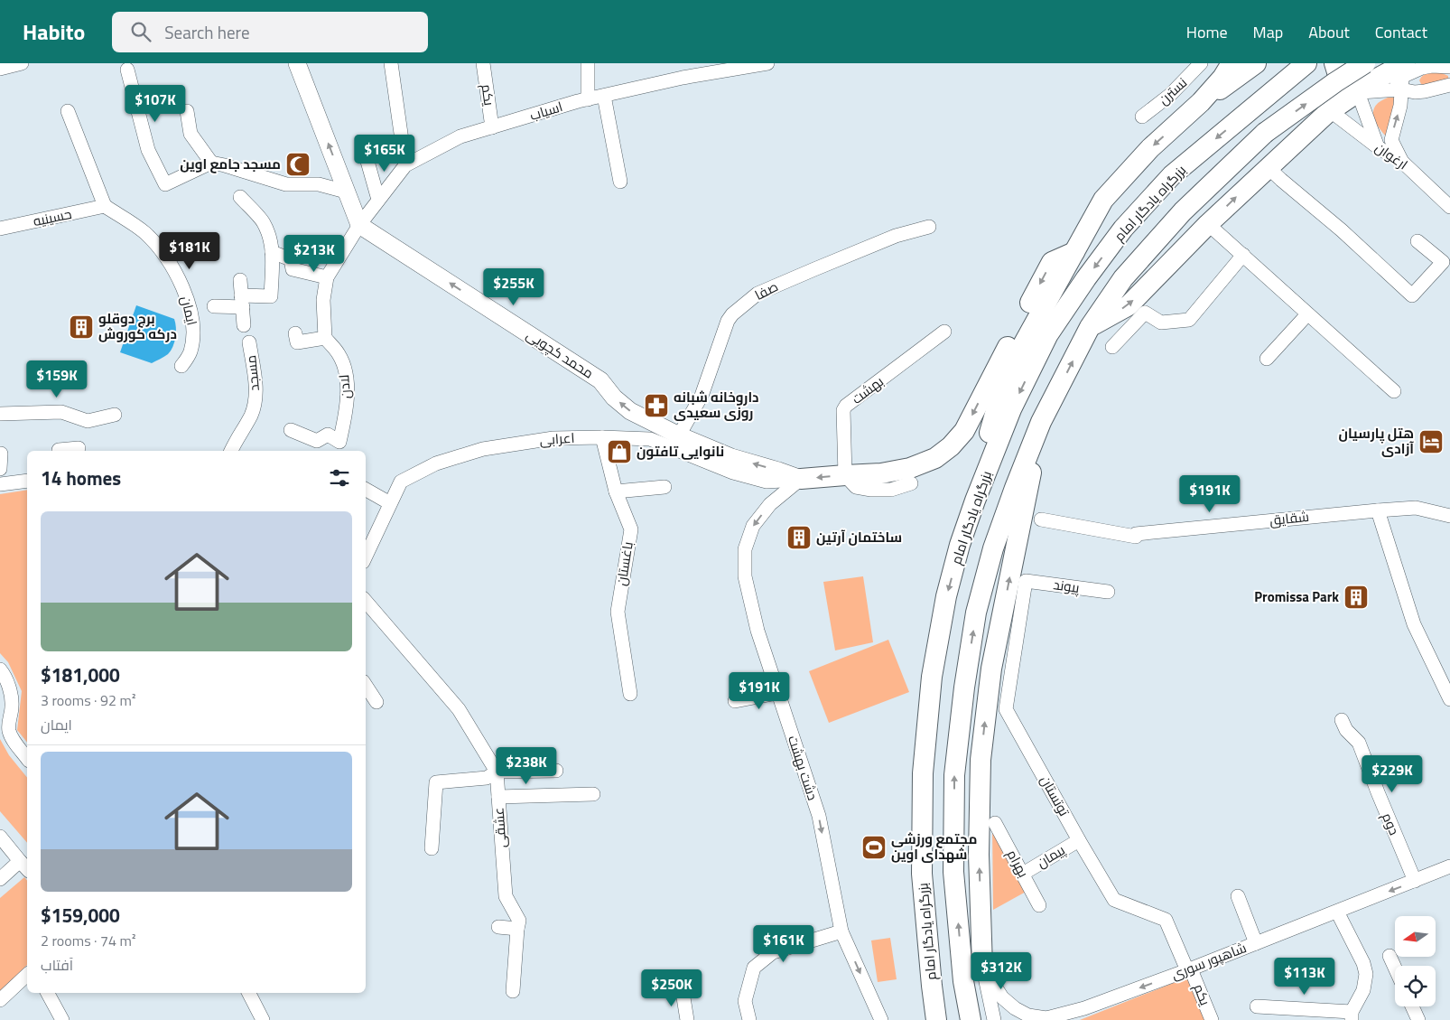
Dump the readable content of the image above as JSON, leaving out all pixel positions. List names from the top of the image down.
{
  "streets": {
    "highway": ["بزرگراه یادگار امام"],
    "main road": ["محمد کچویی"],
    "street": [
      "نسترن",
      "یکم",
      "اسیاب",
      "ارغوان",
      "حسینیه",
      "صفا",
      "ایمان",
      "مسجد",
      "لادن",
      "بهشت",
      "اعرابی",
      "شقایق",
      "باغستان",
      "پیوند",
      "دشت بهشت",
      "توتستان",
      "دوم",
      "عشقی",
      "پیمان",
      "بهرام",
      "شاهپور سوری"
    ]
  },
  "crossings": [
    ["یکم", "اسیاب"],
    ["یکم", "توتستان"],
    ["یکم", "شاهپور سوری"],
    ["اسیاب", "محمد کچویی"],
    ["حسینیه", "ایمان"],
    ["صفا", "محمد کچویی"],
    ["محمد کچویی", "اعرابی"],
    ["محمد کچویی", "دشت بهشت"],
    ["اعرابی", "باغستان"],
    ["اعرابی", "دشت بهشت"],
    ["پیوند", "توتستان"],
    ["توتستان", "پیمان"],
    ["توتستان", "شاهپور سوری"],
    ["دوم", "شاهپور سوری"],
    ["پیمان", "بهرام"]
  ],
  "one_way": ["محمد کچویی", "دشت بهشت", "شاهپور سوری"],
  "places": {
    "mosque": ["مسجد جامع اوین"],
    "building": ["برج دوقلو درکه کوروش", "ساختمان آرتین", "Promissa Park"],
    "pharmacy": ["داروخانه شبانه روزی سعیدی"],
    "hotel": ["هتل پارسیان آزادی"],
    "shop": ["نانوایی تافتون"],
    "sports": ["مجتمع ورزشی شهدای اوین"]
  },
  "north": "left",
  "page": {
    "header": "Habito",
    "search": "Search here",
    "nav": [
      "Home",
      "Map",
      "About",
      "Contact"
    ],
    "price": [
      "$107K",
      "$165K",
      "$181K",
      "$213K",
      "$255K",
      "$159K",
      "$191K",
      "$191K",
      "$238K",
      "$229K",
      "$161K",
      "$312K",
      "$113K",
      "$250K"
    ],
    "heading": "14 homes",
    "list": [
      {
        "name": "$181,000",
        "note": "3 rooms · 92 m² · ایمان"
      },
      {
        "name": "$159,000",
        "note": "2 rooms · 74 m² · آفتاب"
      }
    ]
  }
}
